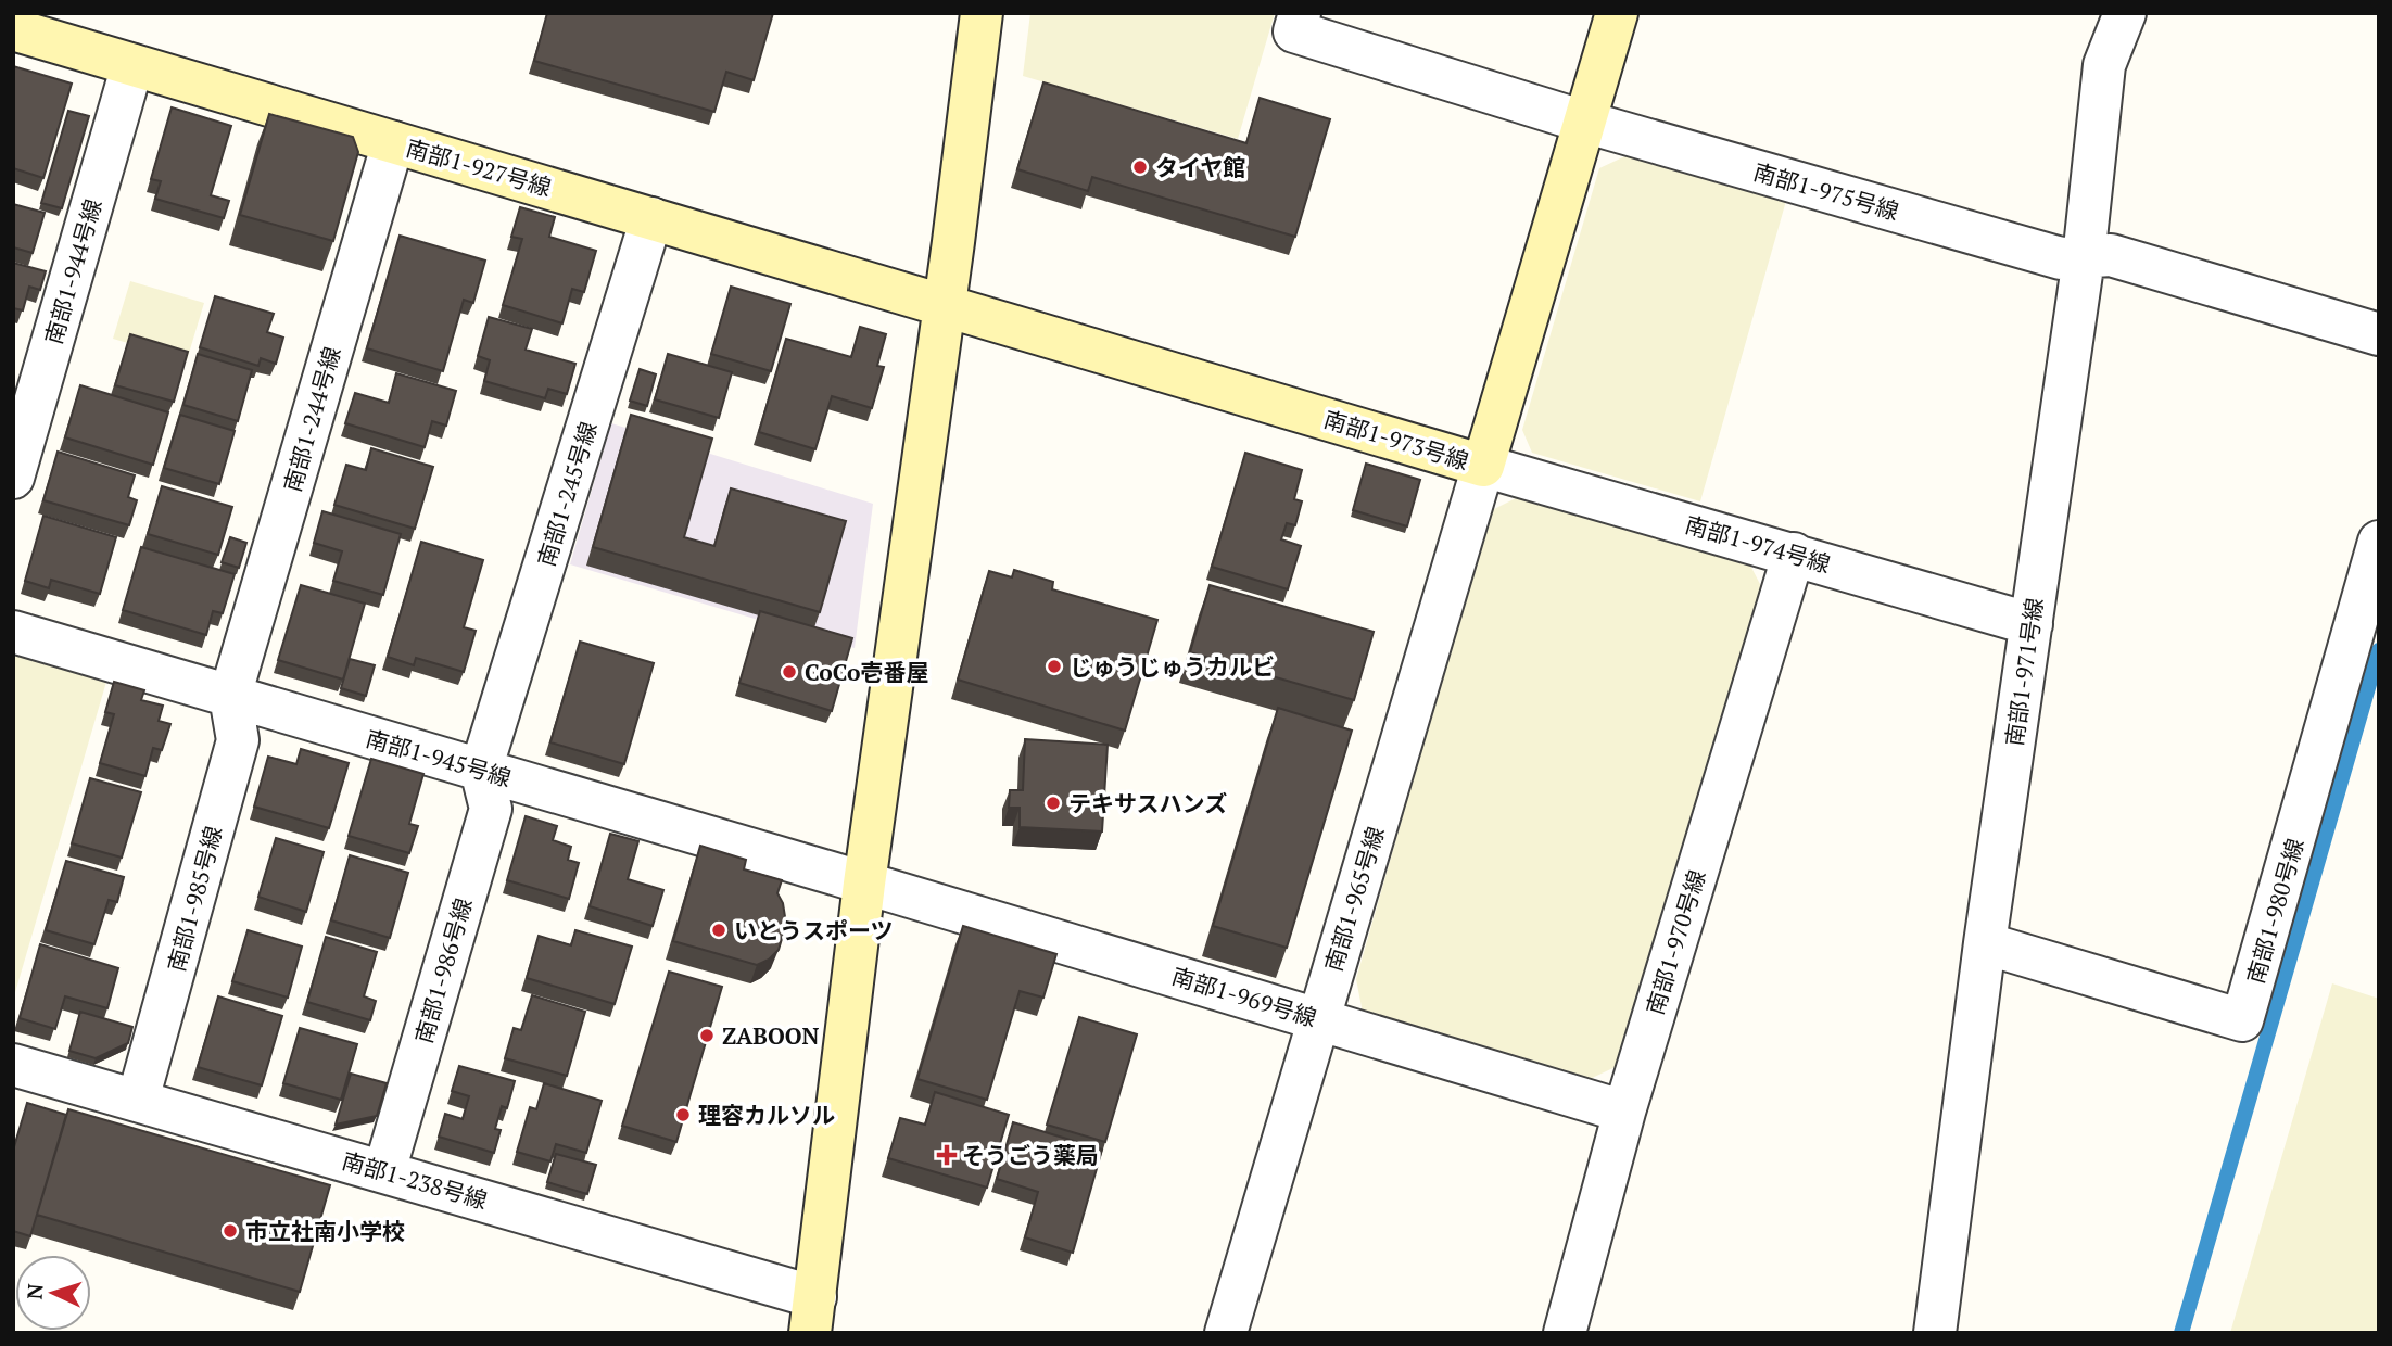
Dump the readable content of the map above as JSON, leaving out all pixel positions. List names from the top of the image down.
{
  "streets": {
    "street": [
      "南部1-927号線",
      "南部1-975号線",
      "南部1-944号線",
      "南部1-244号線",
      "南部1-973号線",
      "南部1-245号線",
      "南部1-974号線",
      "南部1-971号線",
      "南部1-945号線",
      "南部1-985号線",
      "南部1-965号線",
      "南部1-980号線",
      "南部1-970号線",
      "南部1-986号線",
      "南部1-969号線",
      "南部1-238号線"
    ]
  },
  "crossings": [
    ["南部1-927号線", "南部1-944号線"],
    ["南部1-927号線", "南部1-244号線"],
    ["南部1-927号線", "南部1-973号線"],
    ["南部1-927号線", "南部1-245号線"],
    ["南部1-975号線", "南部1-973号線"],
    ["南部1-975号線", "南部1-971号線"],
    ["南部1-244号線", "南部1-945号線"],
    ["南部1-244号線", "南部1-985号線"],
    ["南部1-973号線", "南部1-974号線"],
    ["南部1-973号線", "南部1-965号線"],
    ["南部1-245号線", "南部1-945号線"],
    ["南部1-245号線", "南部1-986号線"],
    ["南部1-974号線", "南部1-971号線"],
    ["南部1-974号線", "南部1-965号線"],
    ["南部1-974号線", "南部1-970号線"],
    ["南部1-971号線", "南部1-980号線"],
    ["南部1-945号線", "南部1-985号線"],
    ["南部1-945号線", "南部1-986号線"],
    ["南部1-945号線", "南部1-969号線"],
    ["南部1-985号線", "南部1-238号線"],
    ["南部1-965号線", "南部1-969号線"],
    ["南部1-970号線", "南部1-969号線"],
    ["南部1-986号線", "南部1-238号線"]
  ],
  "places": {
    "other": [
      "タイヤ館",
      "じゅうじゅうカルビ",
      "CoCo壱番屋",
      "テキサスハンズ",
      "いとうスポーツ",
      "ZABOON",
      "理容カルソル",
      "市立社南小学校"
    ],
    "health": ["そうごう薬局"]
  },
  "north": "left"
}
